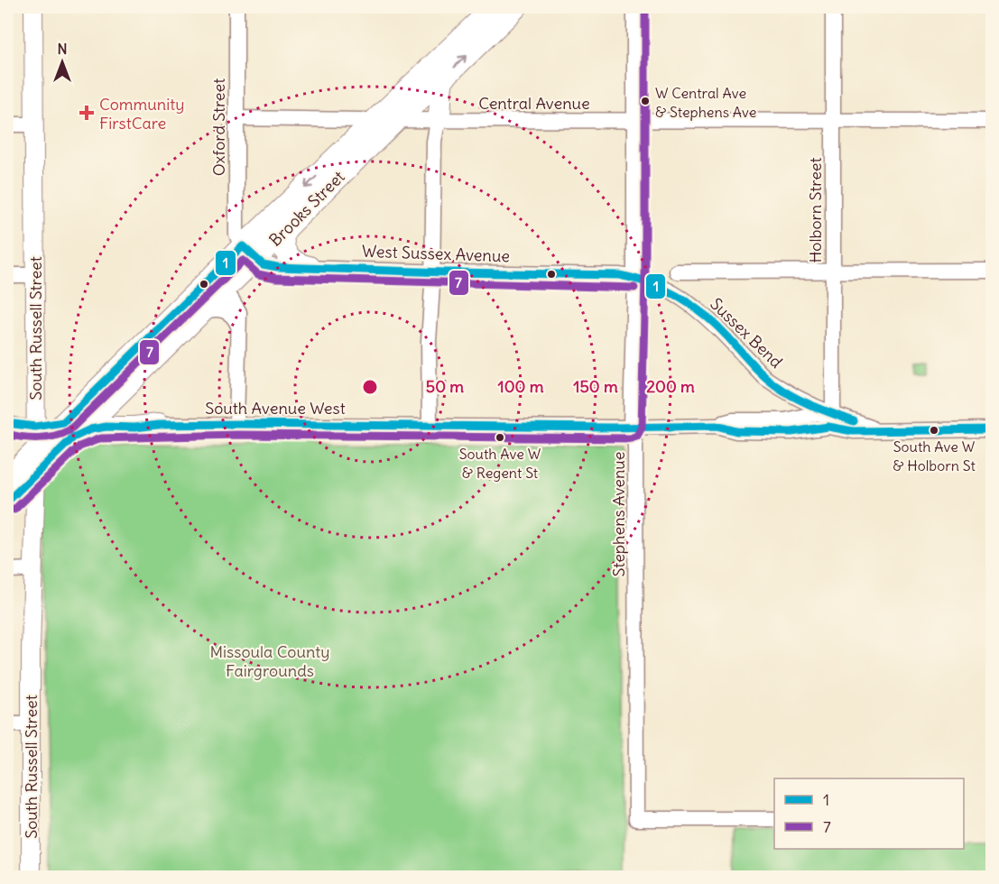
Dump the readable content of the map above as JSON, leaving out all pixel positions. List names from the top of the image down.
{
  "streets": {
    "highway": ["Brooks Street"],
    "main road": ["South Russell Street"],
    "street": [
      "Central Avenue",
      "Oxford Street",
      "Holborn Street",
      "West Sussex Avenue",
      "Sussex Bend",
      "South Avenue West",
      "Stephens Avenue"
    ]
  },
  "crossings": [
    ["Central Avenue", "Oxford Street"],
    ["Central Avenue", "Brooks Street"],
    ["Central Avenue", "Holborn Street"],
    ["Central Avenue", "Stephens Avenue"],
    ["Oxford Street", "Brooks Street"],
    ["Oxford Street", "West Sussex Avenue"],
    ["Brooks Street", "West Sussex Avenue"],
    ["Brooks Street", "South Russell Street"],
    ["Holborn Street", "Sussex Bend"],
    ["Holborn Street", "South Avenue West"],
    ["West Sussex Avenue", "Sussex Bend"],
    ["West Sussex Avenue", "Stephens Avenue"],
    ["Sussex Bend", "South Avenue West"],
    ["Sussex Bend", "Stephens Avenue"],
    ["South Avenue West", "Stephens Avenue"]
  ],
  "parks": ["Missoula County Fairgrounds"],
  "places": {
    "other": ["W Central Ave & Stephens Ave", "South Ave W & Holborn St", "South Ave W & Regent St"],
    "health": ["Community FirstCare"]
  },
  "lines": ["transit line 7", "transit line 1"],
  "legend": ["1", "7"],
  "north": "top",
  "rings": [
    "50 m",
    "100 m",
    "150 m",
    "200 m"
  ]
}
